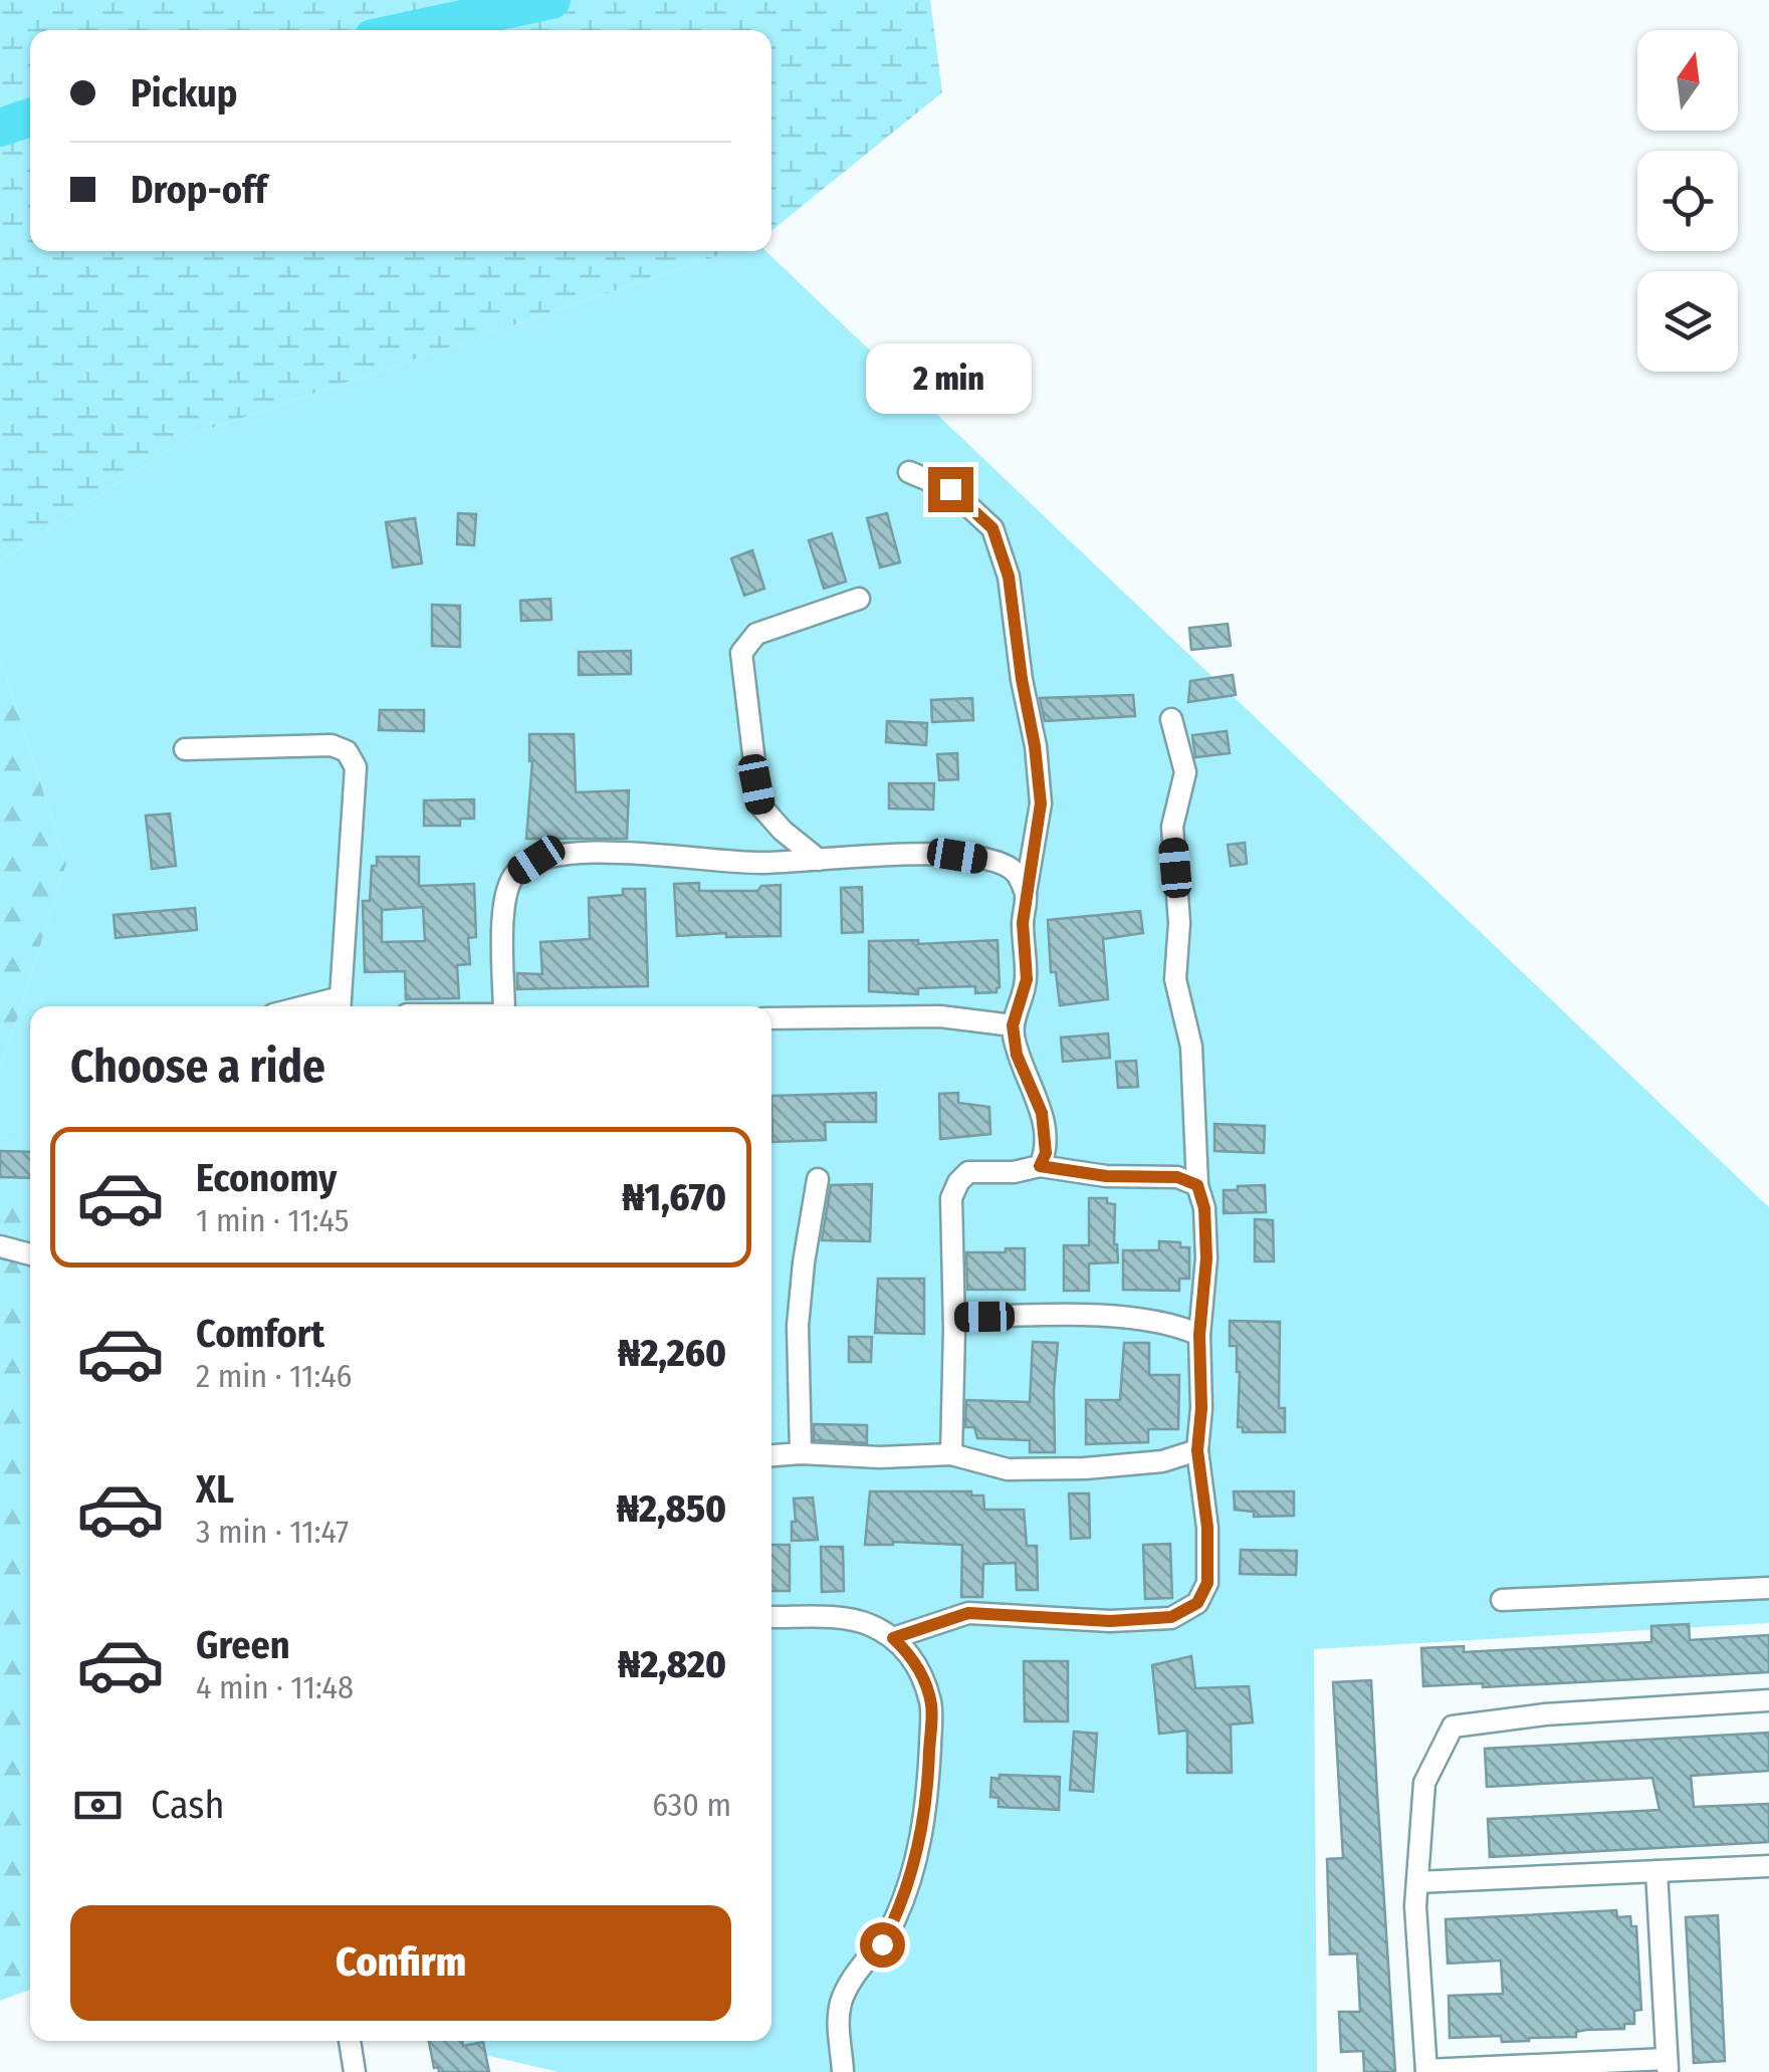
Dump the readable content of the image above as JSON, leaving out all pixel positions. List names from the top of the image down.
{
  "north": "top",
  "page": {
    "banner": ["Pickup", "Drop-off"],
    "bubble": "2 min",
    "heading": "Choose a ride",
    "list": [
      {
        "name": "Economy",
        "note": "1 min · 11:45",
        "value": "₦1,670"
      },
      {
        "name": "Comfort",
        "note": "2 min · 11:46",
        "value": "₦2,260"
      },
      {
        "name": "XL",
        "note": "3 min · 11:47",
        "value": "₦2,850"
      },
      {
        "name": "Green",
        "note": "4 min · 11:48",
        "value": "₦2,820"
      }
    ],
    "pay": ["Cash", "630 m"],
    "buttons": "Confirm"
  }
}
